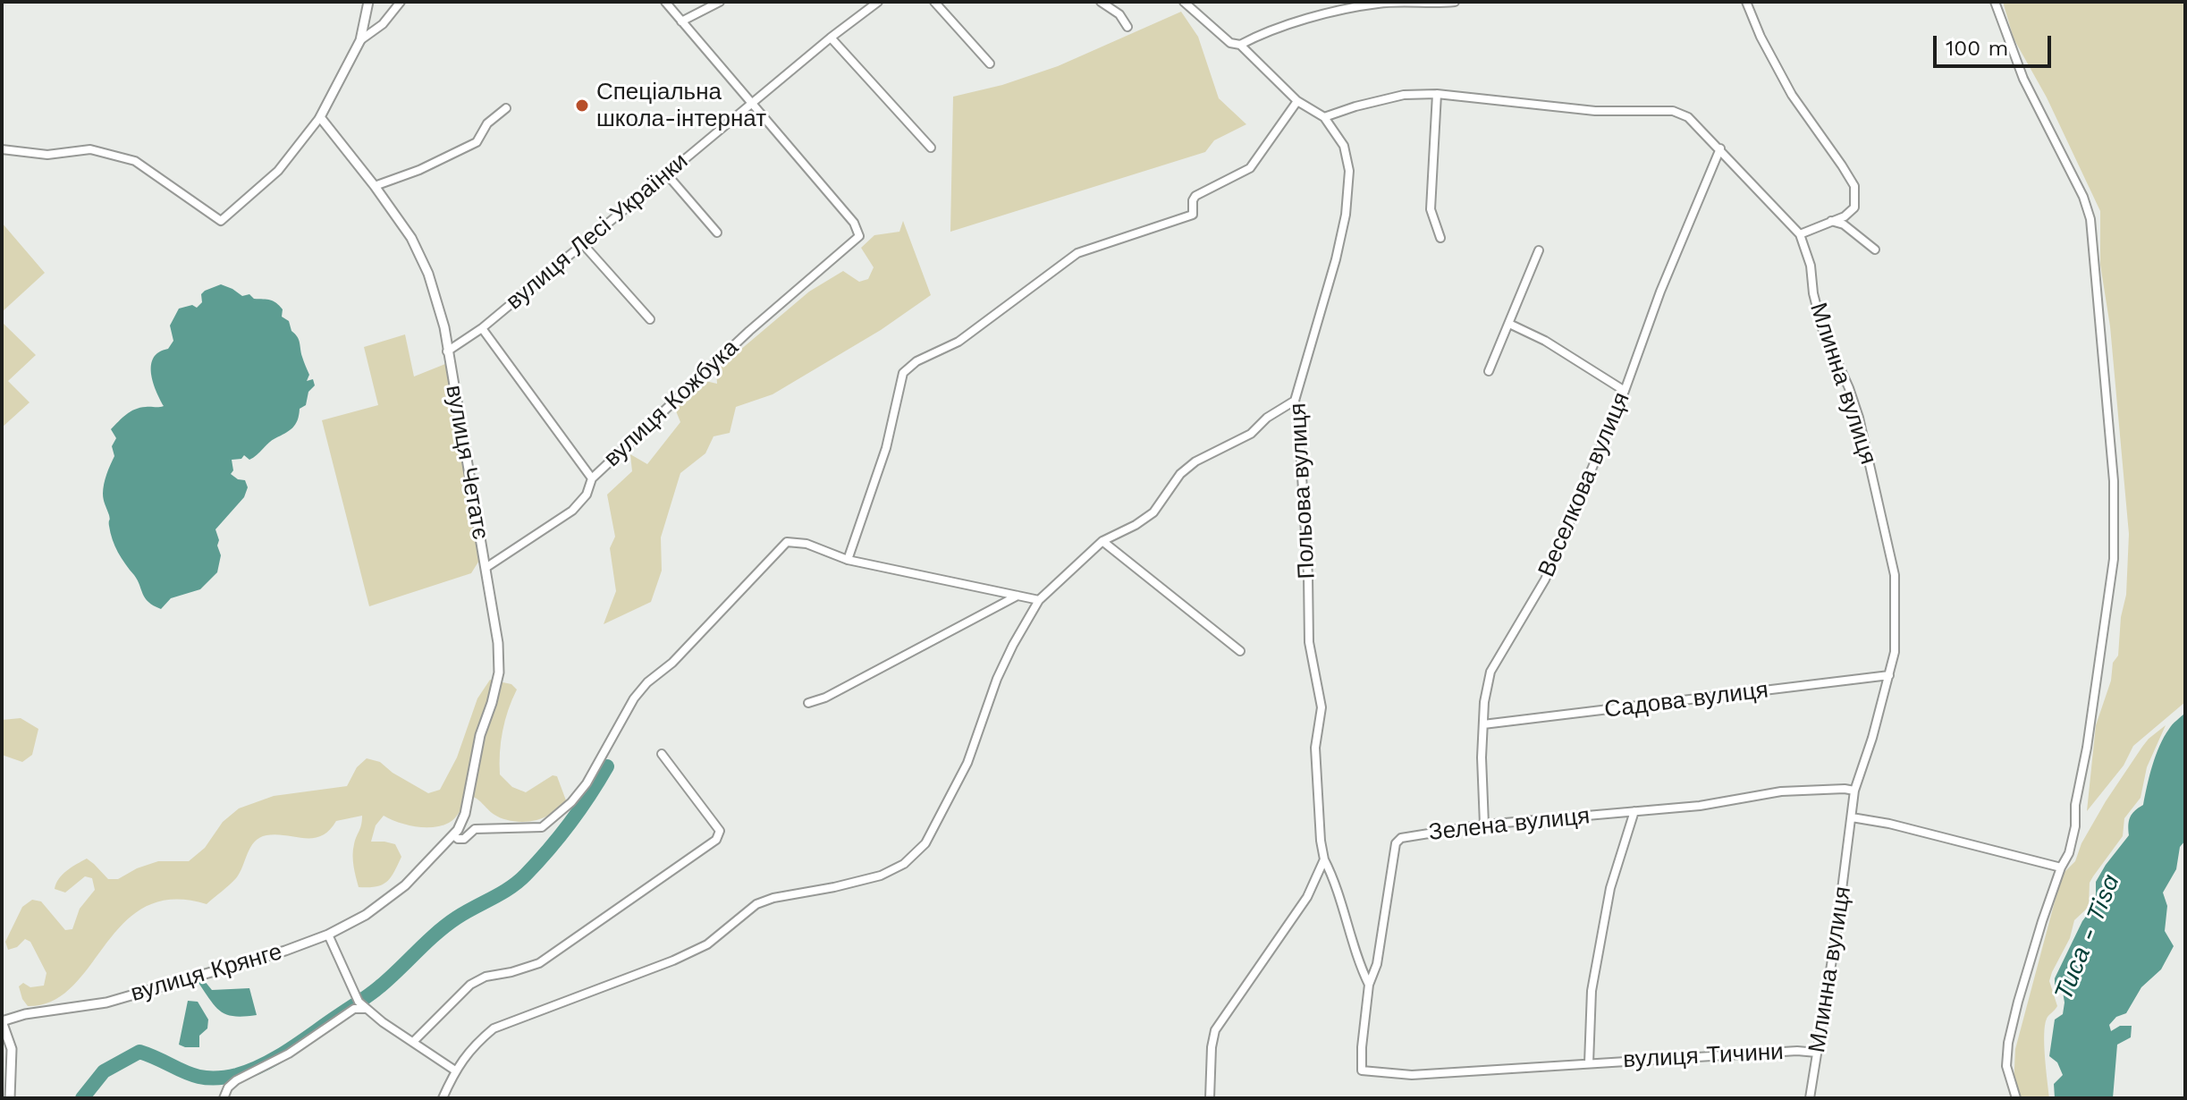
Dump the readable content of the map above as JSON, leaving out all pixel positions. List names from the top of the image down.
{
  "streets": {
    "street": [
      "вулиця Лесі Українки",
      "Млинна вулиця",
      "вулиця Кожбука",
      "вулиця Четатє",
      "Веселкова вулиця",
      "Польова вулиця",
      "Садова вулиця",
      "Зелена вулиця",
      "вулиця Крянге",
      "вулиця Тичини"
    ]
  },
  "crossings": [
    ["вулиця Лесі Українки", "вулиця Кожбука"],
    ["вулиця Лесі Українки", "вулиця Четатє"],
    ["Млинна вулиця", "Веселкова вулиця"],
    ["Млинна вулиця", "Польова вулиця"],
    ["Млинна вулиця", "Садова вулиця"],
    ["Млинна вулиця", "Зелена вулиця"],
    ["Млинна вулиця", "вулиця Тичини"],
    ["вулиця Кожбука", "вулиця Четатє"],
    ["вулиця Четатє", "вулиця Крянге"],
    ["Веселкова вулиця", "Садова вулиця"],
    ["Веселкова вулиця", "Зелена вулиця"],
    ["Польова вулиця", "Зелена вулиця"],
    ["Зелена вулиця", "вулиця Тичини"]
  ],
  "water": ["Тиса - Tisa"],
  "places": ["Спеціальна школа-інтернат"],
  "scale_bar": "100 m"
}
